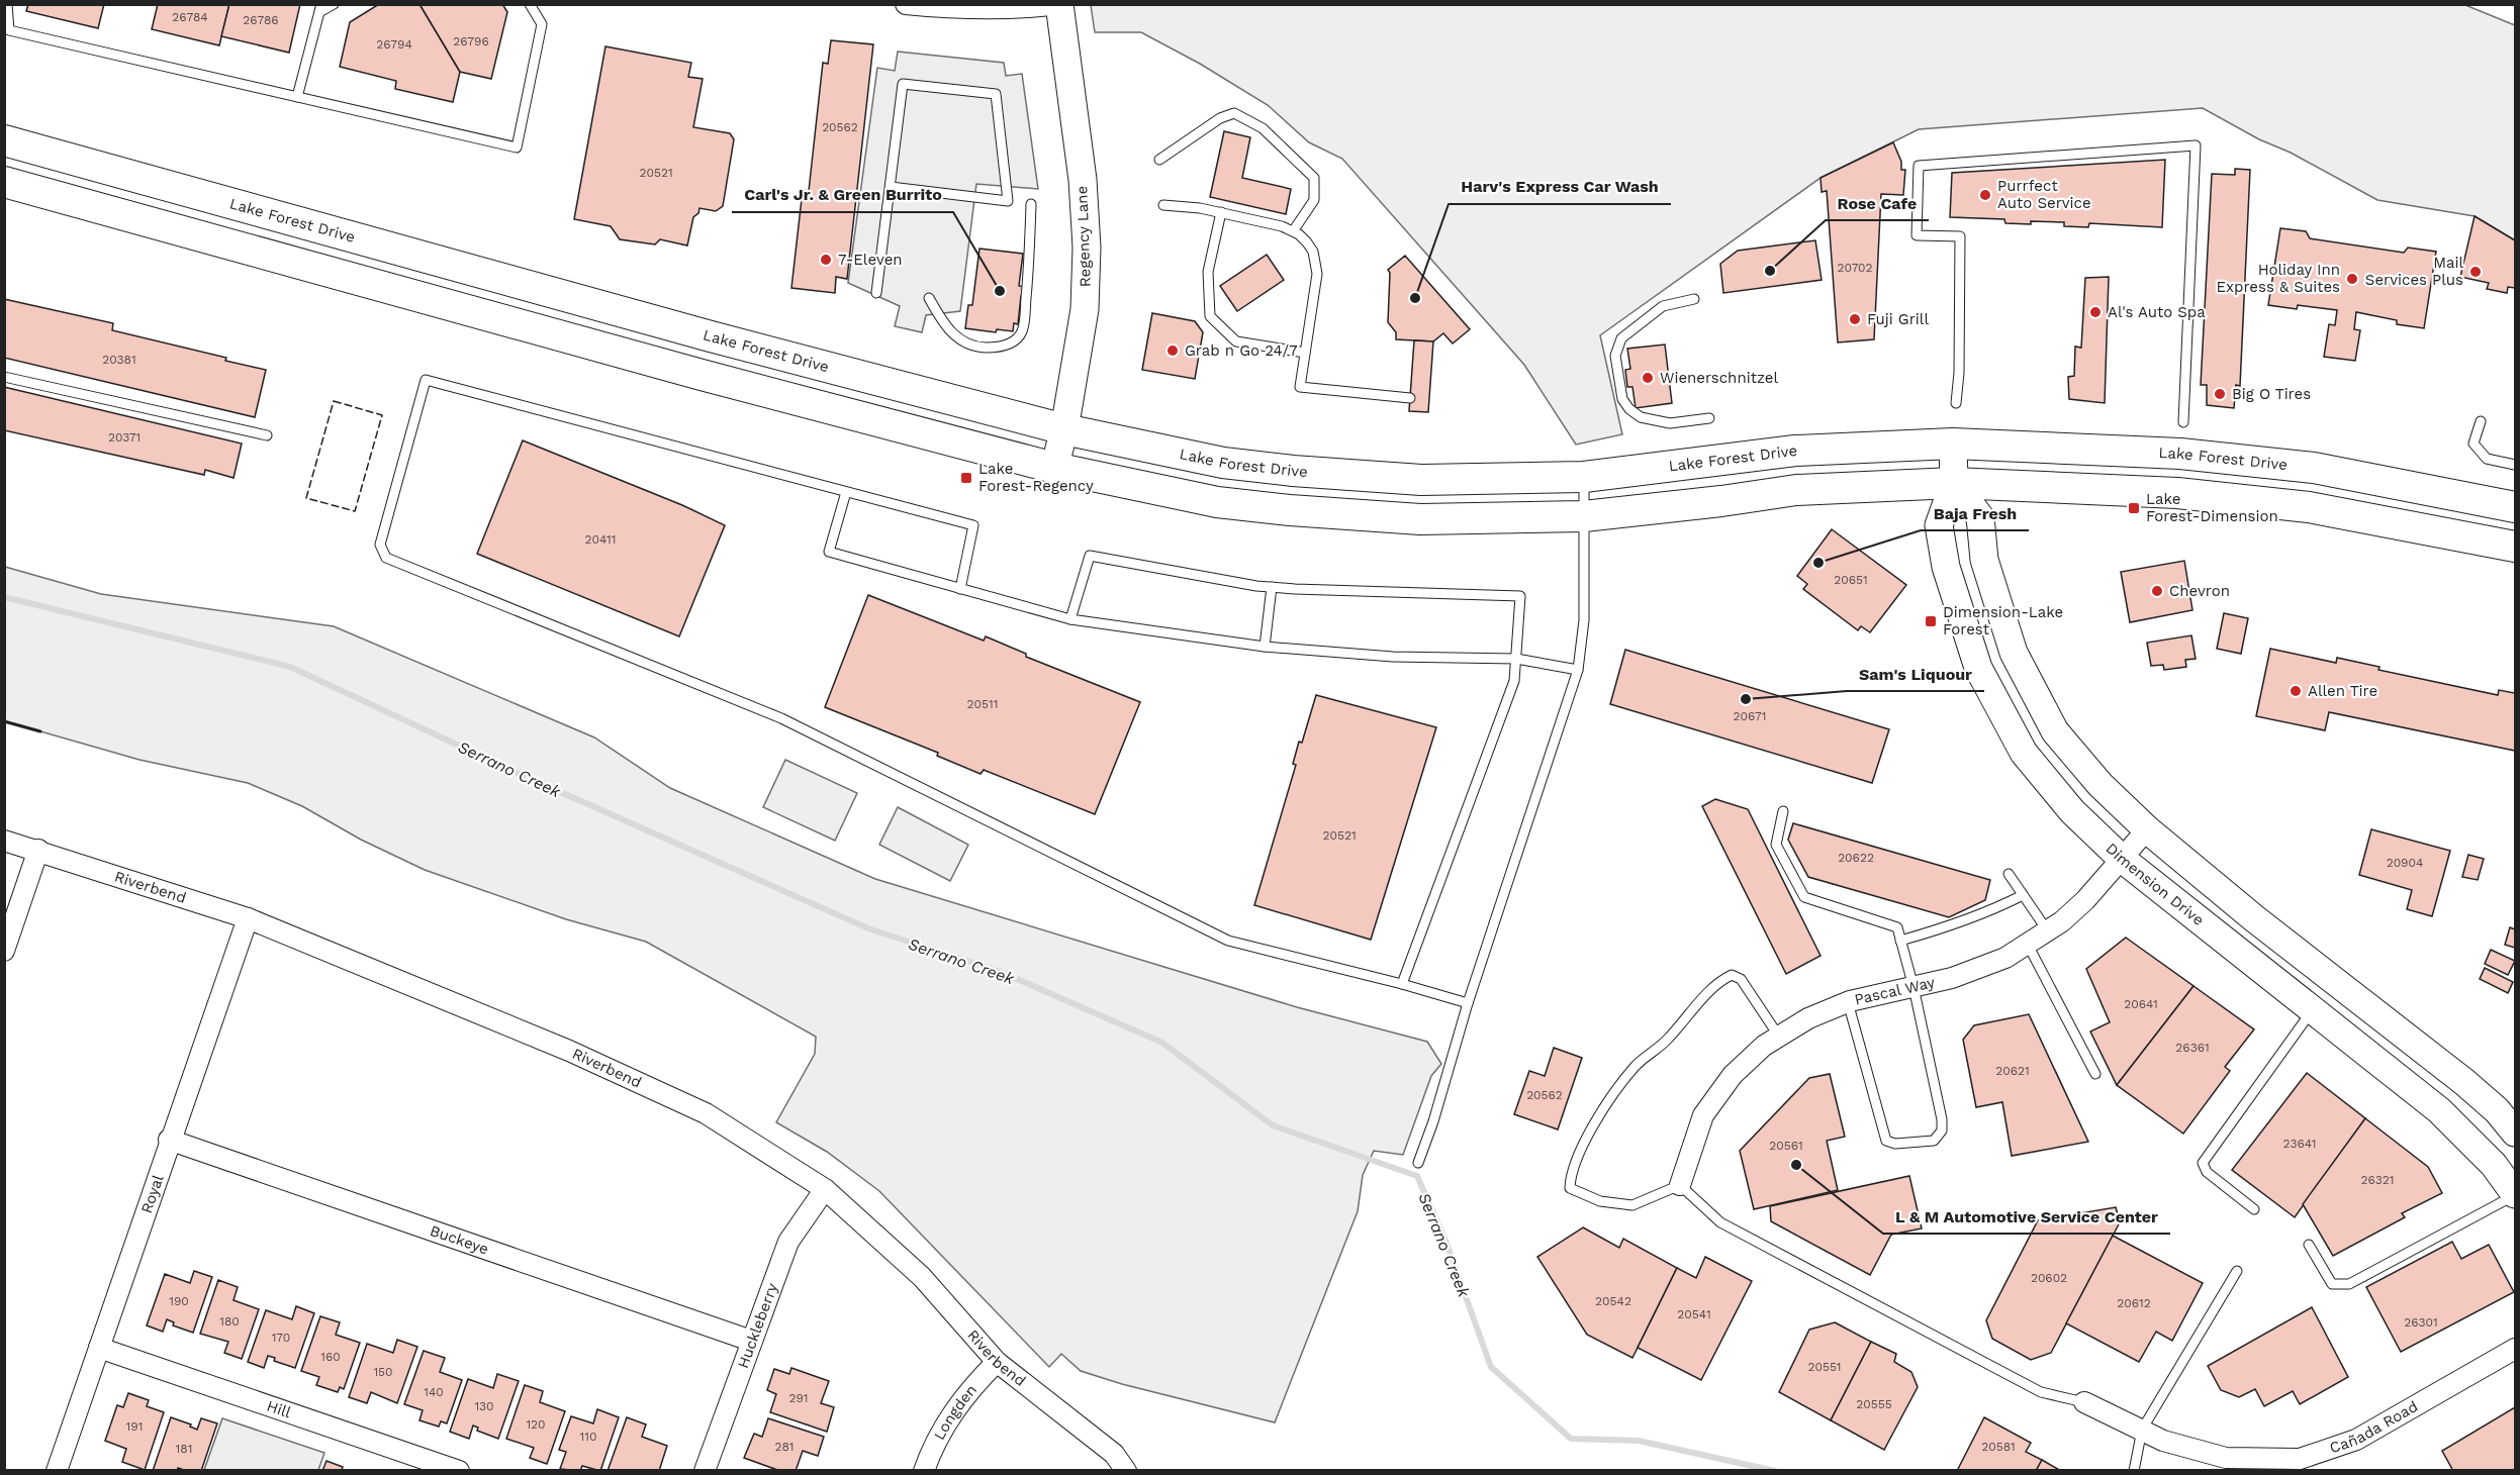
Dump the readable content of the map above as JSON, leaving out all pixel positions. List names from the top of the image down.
{
  "streets": {
    "main road": ["Lake Forest Drive", "Regency Lane", "Dimension Drive"],
    "street": [
      "Riverbend",
      "Pascal Way",
      "Royal",
      "Buckeye",
      "Huckleberry",
      "Hill",
      "Longden",
      "Cañada Road"
    ]
  },
  "crossings": [
    ["Lake Forest Drive", "Regency Lane"],
    ["Lake Forest Drive", "Dimension Drive"],
    ["Dimension Drive", "Pascal Way"],
    ["Riverbend", "Royal"],
    ["Riverbend", "Huckleberry"],
    ["Riverbend", "Longden"],
    ["Royal", "Buckeye"],
    ["Royal", "Hill"],
    ["Buckeye", "Huckleberry"]
  ],
  "water": ["Serrano Creek"],
  "places": {
    "other": [
      "Purrfect Auto Service",
      "7-Eleven",
      "Rose Cafe",
      "Mail Services Plus",
      "Holiday Inn Express & Suites",
      "Carl's Jr. & Green Burrito",
      "Harv's Express Car Wash",
      "Al's Auto Spa",
      "Fuji Grill",
      "Grab n Go 24/7",
      "Wienerschnitzel",
      "Big O Tires",
      "Baja Fresh",
      "Chevron",
      "Allen Tire",
      "Sam's Liquour",
      "L & M Automotive Service Center"
    ],
    "transit": ["Lake Forest-Regency", "Lake Forest-Dimension", "Dimension-Lake Forest"]
  },
  "house_numbers": [
    "26784",
    "26786",
    "26796",
    "26794",
    "20562",
    "20521",
    "20702",
    "20381",
    "20371",
    "20411",
    "20651",
    "20511",
    "20671",
    "20521",
    "20622",
    "20904",
    "20641",
    "26361",
    "20621",
    "20562",
    "23641",
    "20561",
    "26321",
    "20602",
    "190",
    "20542",
    "20612",
    "20541",
    "180",
    "26301",
    "170",
    "160",
    "20551",
    "150",
    "140",
    "291",
    "20555",
    "130",
    "120",
    "191",
    "110",
    "281",
    "20581",
    "181"
  ]
}
